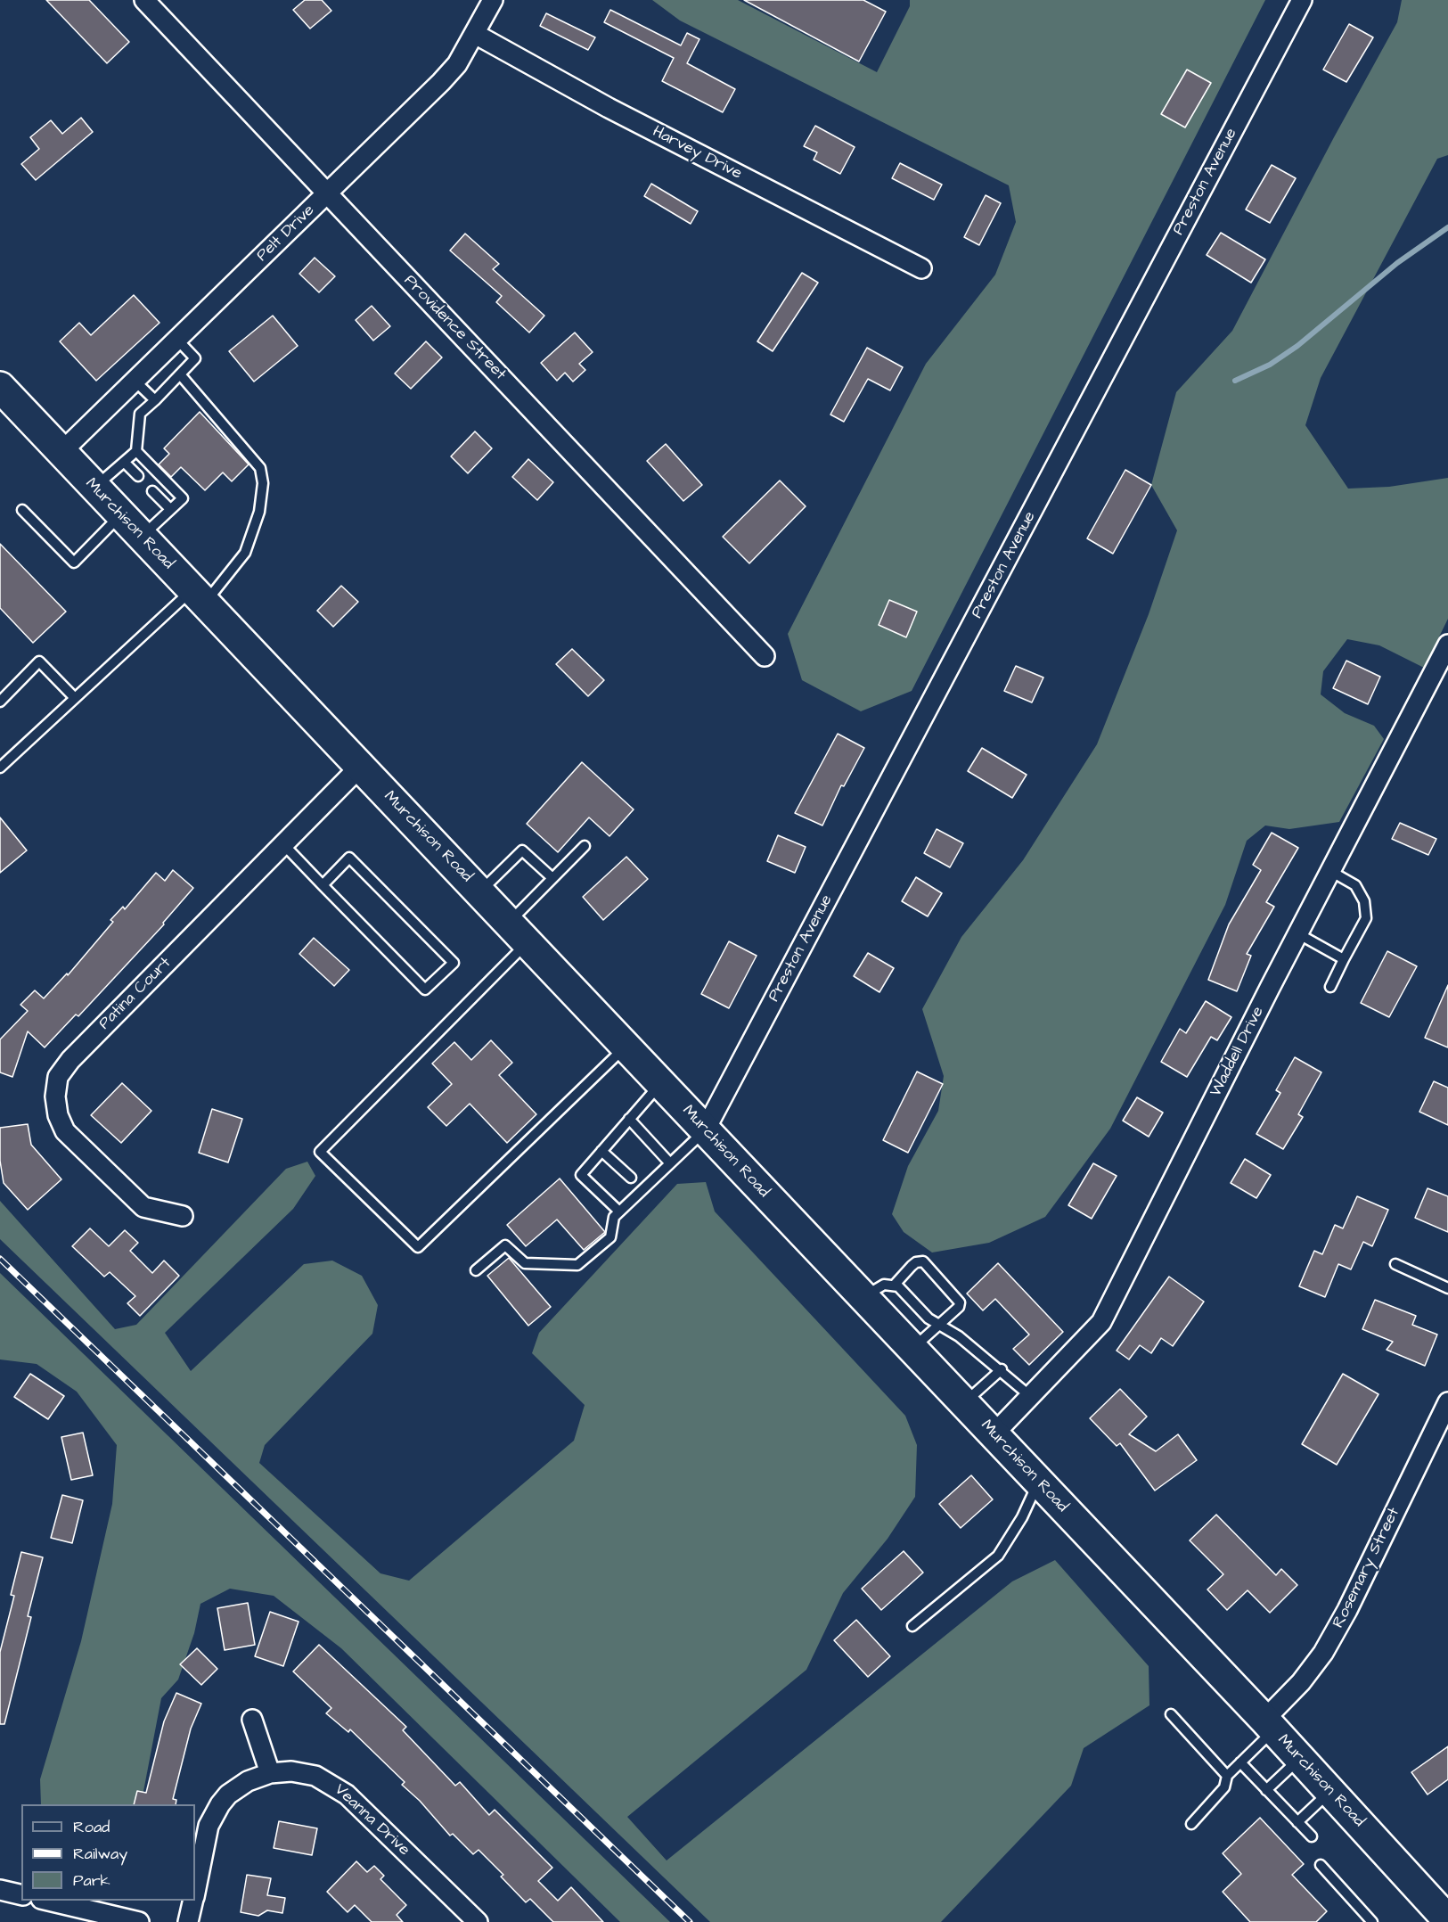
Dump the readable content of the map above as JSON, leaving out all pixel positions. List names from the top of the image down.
{
  "streets": {
    "main road": ["Murchison Road"],
    "street": [
      "Harvey Drive",
      "Preston Avenue",
      "Pelt Drive",
      "Providence Street",
      "Patina Court",
      "Waddell Drive",
      "Rosemary Street",
      "Veanna Drive"
    ]
  },
  "crossings": [
    ["Harvey Drive", "Pelt Drive"],
    ["Preston Avenue", "Murchison Road"],
    ["Pelt Drive", "Providence Street"],
    ["Pelt Drive", "Murchison Road"],
    ["Murchison Road", "Patina Court"],
    ["Murchison Road", "Waddell Drive"],
    ["Murchison Road", "Rosemary Street"]
  ],
  "legend": ["Road", "Railway", "Park"]
}
